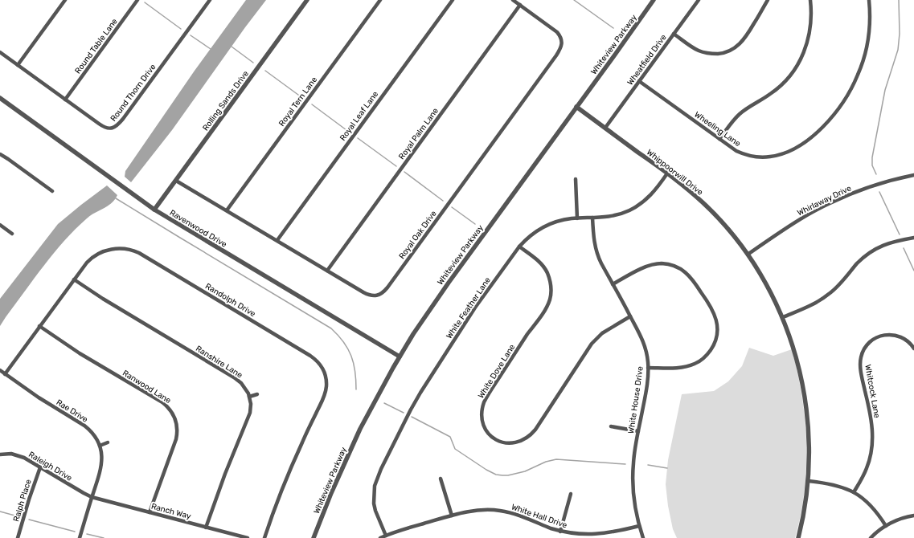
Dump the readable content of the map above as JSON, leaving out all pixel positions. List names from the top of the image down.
{
  "streets": {
    "street": [
      "Whiteview Parkway",
      "Round Table Lane",
      "Wheatfield Drive",
      "Round Thorn Drive",
      "Rolling Sands Drive",
      "Royal Tern Lane",
      "Royal Leaf Lane",
      "Wheeling Lane",
      "Royal Palm Lane",
      "Whippoorwill Drive",
      "Whirlaway Drive",
      "Ravenwood Drive",
      "Royal Oak Drive",
      "Randolph Drive",
      "White Feather Lane",
      "Ranshire Lane",
      "White Dove Lane",
      "Ranwood Lane",
      "Whitcock Lane",
      "White House Drive",
      "Rae Drive",
      "Raleigh Drive",
      "Ralph Place",
      "Ranch Way",
      "White Hall Drive"
    ]
  },
  "crossings": [
    ["Whiteview Parkway", "Whippoorwill Drive"],
    ["Whiteview Parkway", "Ravenwood Drive"],
    ["Round Table Lane", "Round Thorn Drive"],
    ["Wheatfield Drive", "Wheeling Lane"],
    ["Wheatfield Drive", "Whippoorwill Drive"],
    ["Rolling Sands Drive", "Ravenwood Drive"],
    ["Rolling Sands Drive", "Royal Oak Drive"],
    ["Royal Tern Lane", "Royal Oak Drive"],
    ["Royal Leaf Lane", "Royal Oak Drive"],
    ["Royal Palm Lane", "Royal Oak Drive"],
    ["Whippoorwill Drive", "Whirlaway Drive"],
    ["Whippoorwill Drive", "White Feather Lane"],
    ["Randolph Drive", "Ranshire Lane"],
    ["Randolph Drive", "Ranwood Lane"],
    ["Randolph Drive", "Rae Drive"],
    ["White Feather Lane", "White Dove Lane"],
    ["White Feather Lane", "White House Drive"],
    ["White Feather Lane", "White Hall Drive"],
    ["Ranshire Lane", "Ranch Way"],
    ["White Dove Lane", "White House Drive"],
    ["Ranwood Lane", "Ranch Way"],
    ["White House Drive", "White Hall Drive"],
    ["Rae Drive", "Raleigh Drive"],
    ["Rae Drive", "Ranch Way"],
    ["Raleigh Drive", "Ralph Place"],
    ["Raleigh Drive", "Ranch Way"]
  ]
}
